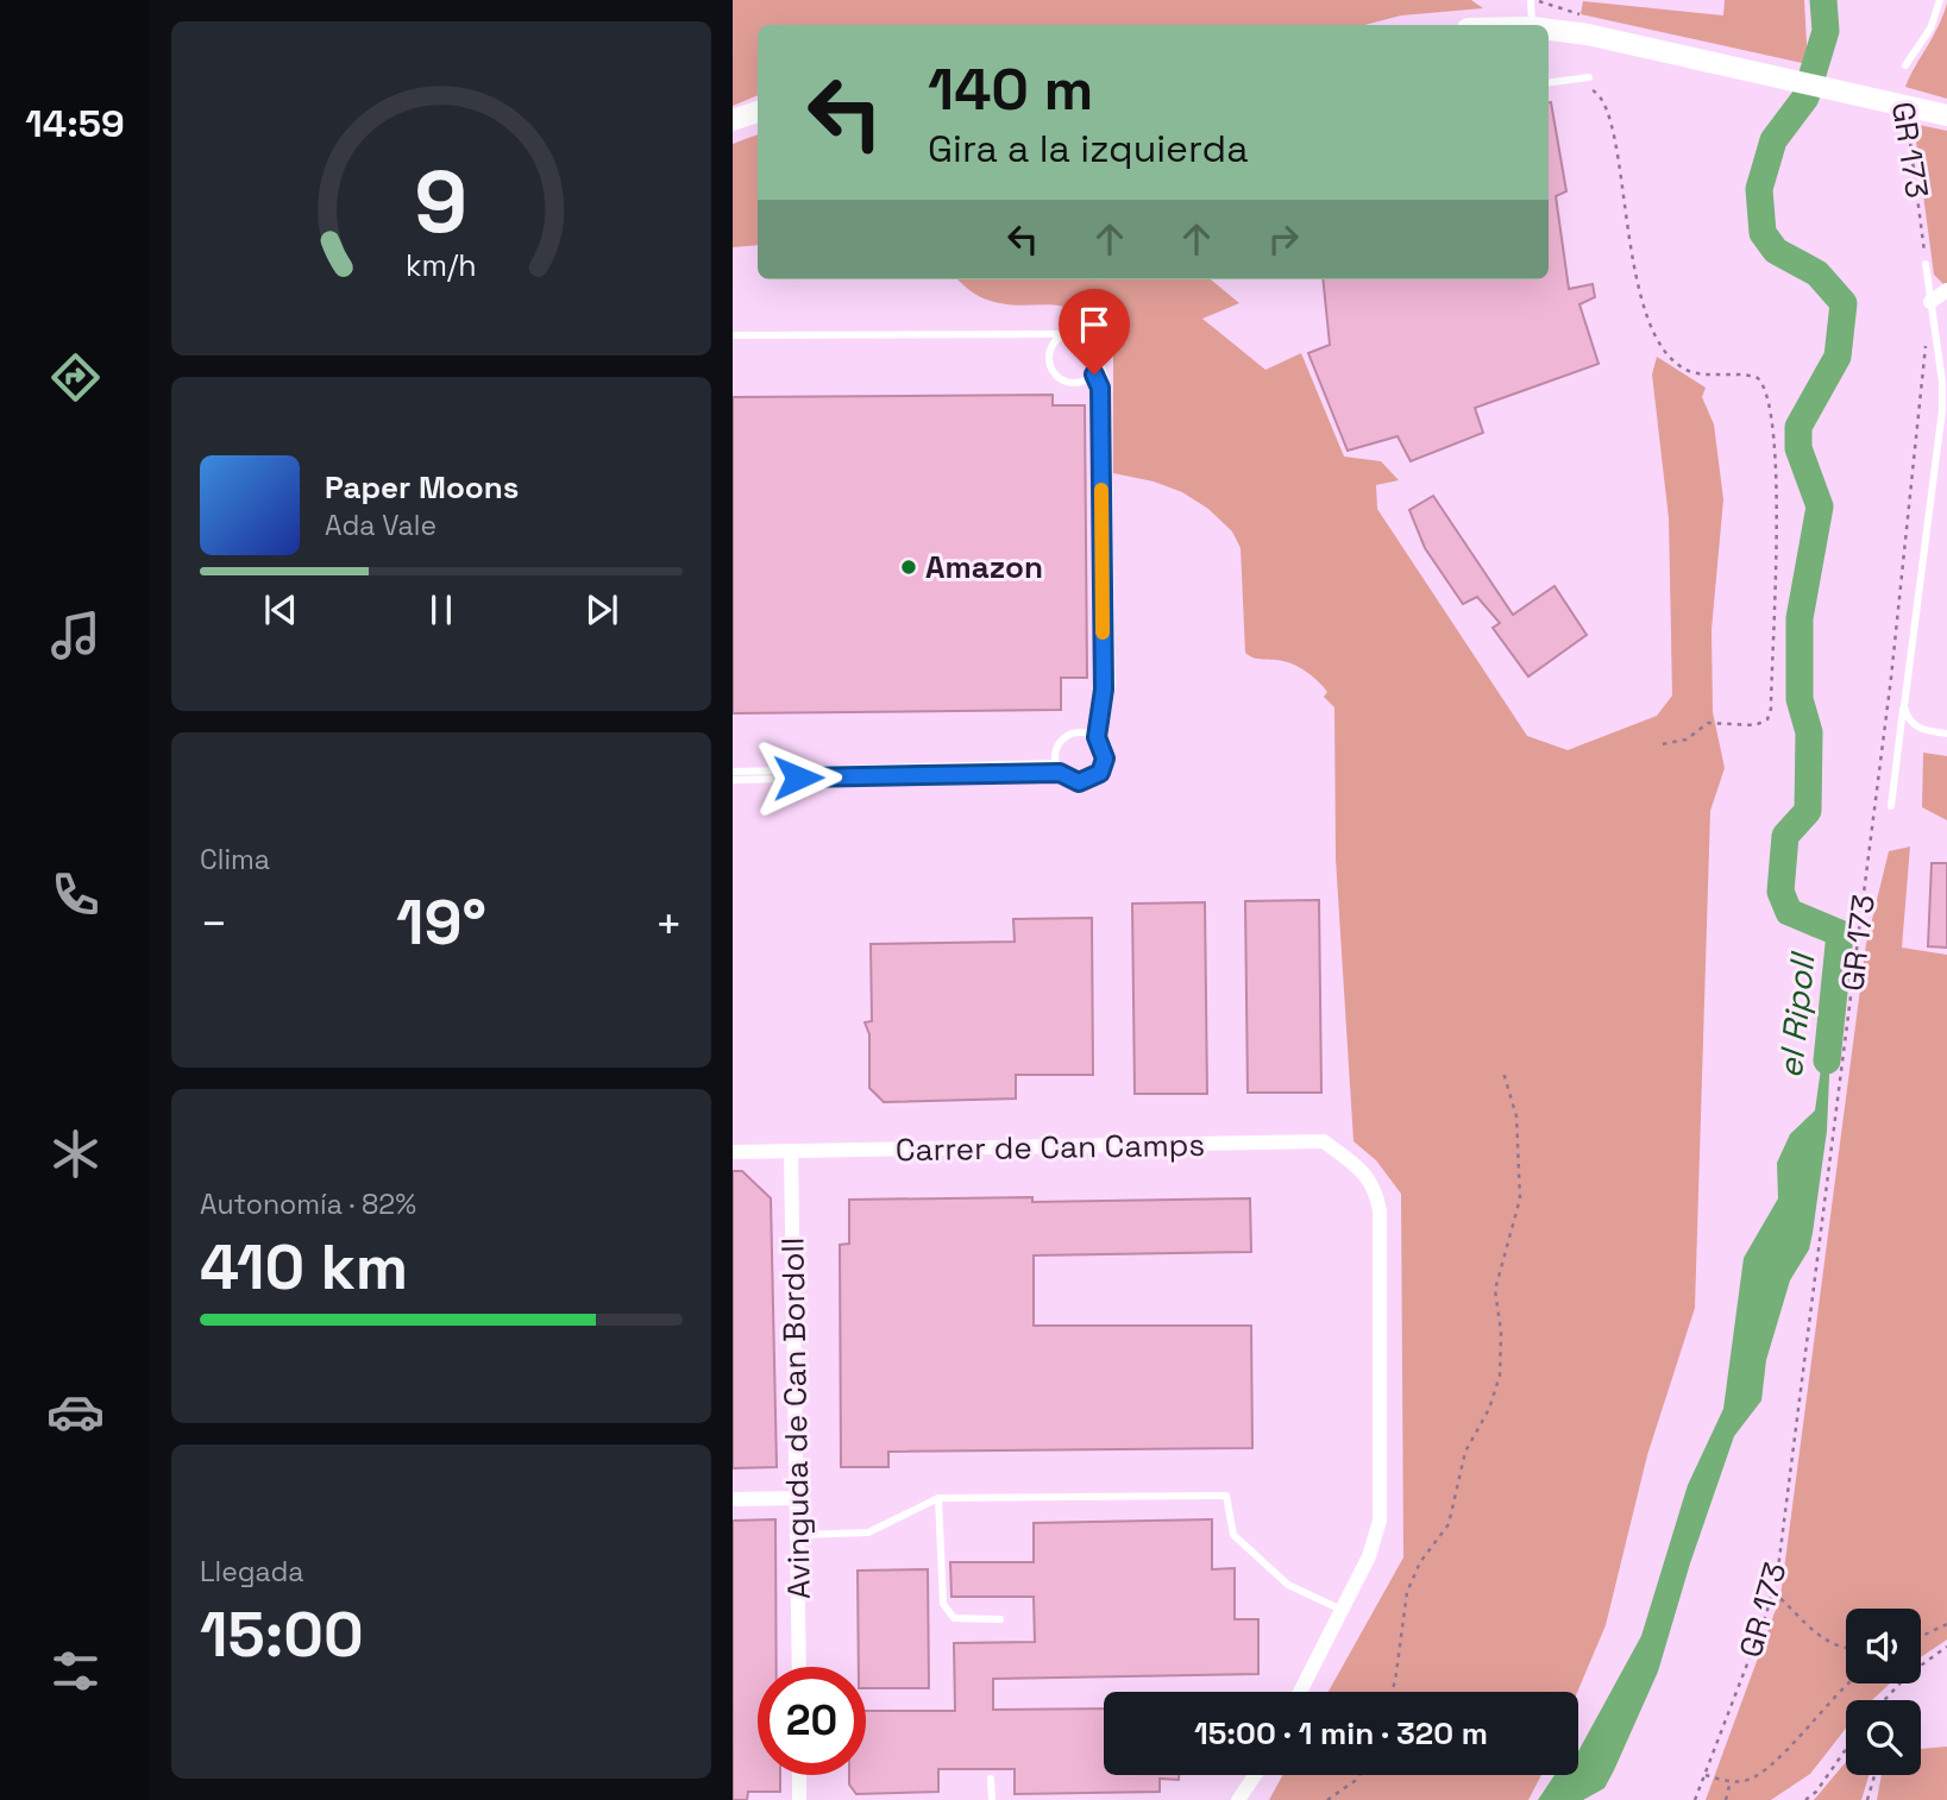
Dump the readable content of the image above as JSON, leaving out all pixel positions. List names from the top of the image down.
{
  "streets": {
    "street": ["Carrer de Can Camps", "Avinguda de Can Bordoll"],
    "lane": ["GR 173"]
  },
  "crossings": [
    ["Carrer de Can Camps", "Avinguda de Can Bordoll"]
  ],
  "water": ["el Ripoll"],
  "places": ["Amazon"],
  "page": {
    "tabs": "14:59",
    "turn": ["140 m", "Gira a la izquierda"],
    "song": ["Paper Moons", "Ada Vale"],
    "tile": [
      "Clima",
      ["Autonomía · 82%", "410 km"],
      ["Llegada", "15:00"]
    ],
    "heat": ["−", "19°", "+"],
    "limit": "20",
    "trip": "15:00 · 1 min · 320 m",
    "gauge": ["9", "km/h"]
  }
}
